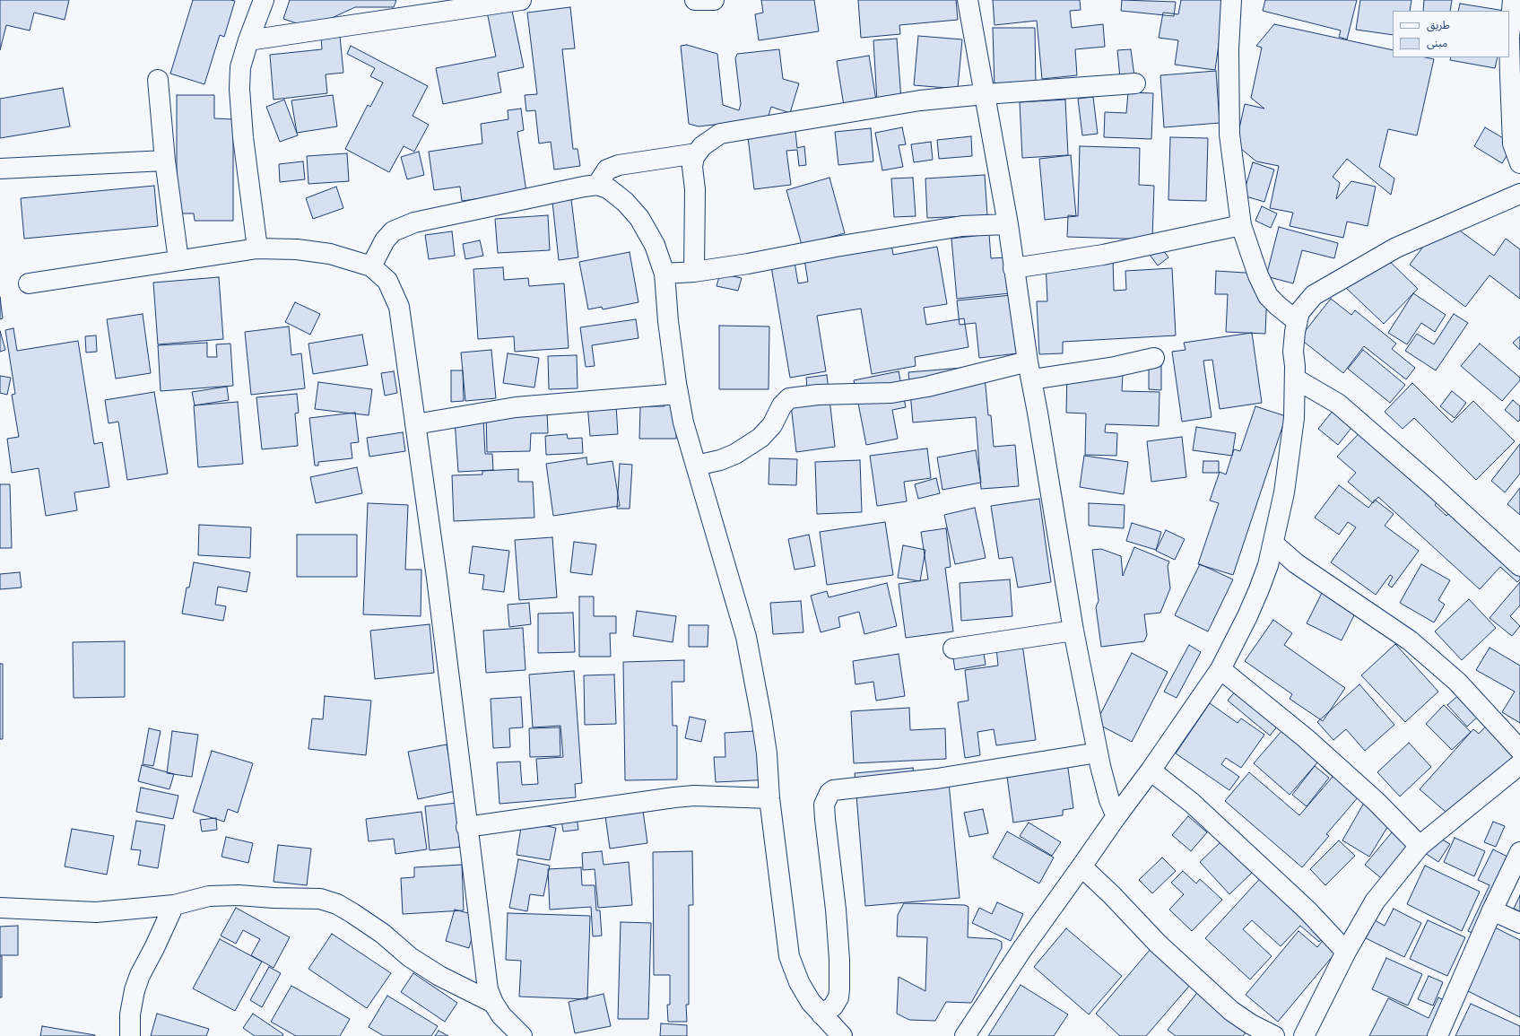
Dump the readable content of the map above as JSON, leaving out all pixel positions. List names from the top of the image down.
{
  "legend": ["طريق", "مبنى"]
}
